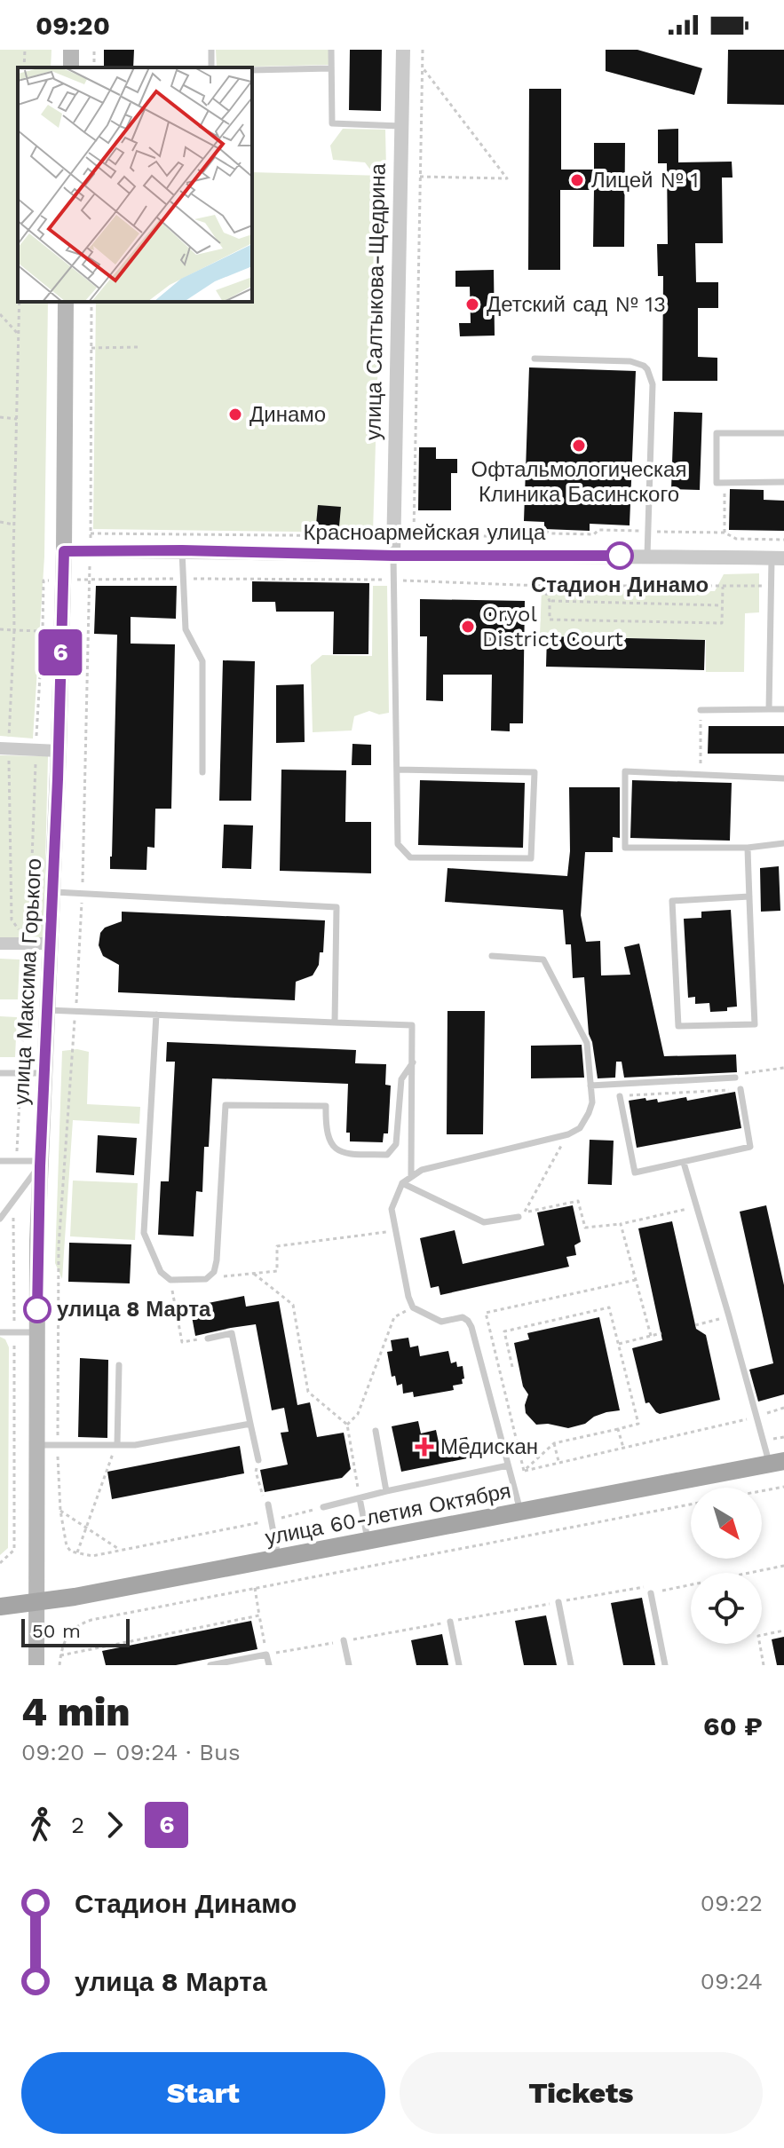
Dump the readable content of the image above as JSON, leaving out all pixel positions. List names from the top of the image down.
{
  "streets": {
    "main road": ["улица Максима Горького", "улица 60-летия Октября"],
    "street": ["улица Салтыкова-Щедрина", "Красноармейская улица"]
  },
  "crossings": [
    ["улица Салтыкова-Щедрина", "Красноармейская улица"],
    ["Красноармейская улица", "улица Максима Горького"],
    ["улица Максима Горького", "улица 60-летия Октября"]
  ],
  "places": {
    "other": [
      "Лицей № 1",
      "Детский сад № 13",
      "Динамо",
      "Офтальмологическая Клиника Басинского",
      "Стадион Динамо",
      "Oryol District Court",
      "улица 8 Марта"
    ],
    "health": ["Медискан"]
  },
  "lines": ["bus line 6"],
  "scale_bar": "50 m",
  "north": "bottom right",
  "page": {
    "status": "09:20",
    "on_map": "6",
    "scale": "50 m",
    "heading": ["4 min", "09:20 – 09:24 · Bus", "60 ₽"],
    "legs": ["2", "6"],
    "list": [
      {
        "name": "Стадион Динамо",
        "value": "09:22"
      },
      {
        "name": "улица 8 Марта",
        "value": "09:24"
      }
    ],
    "buttons": ["Start", "Tickets"]
  }
}
